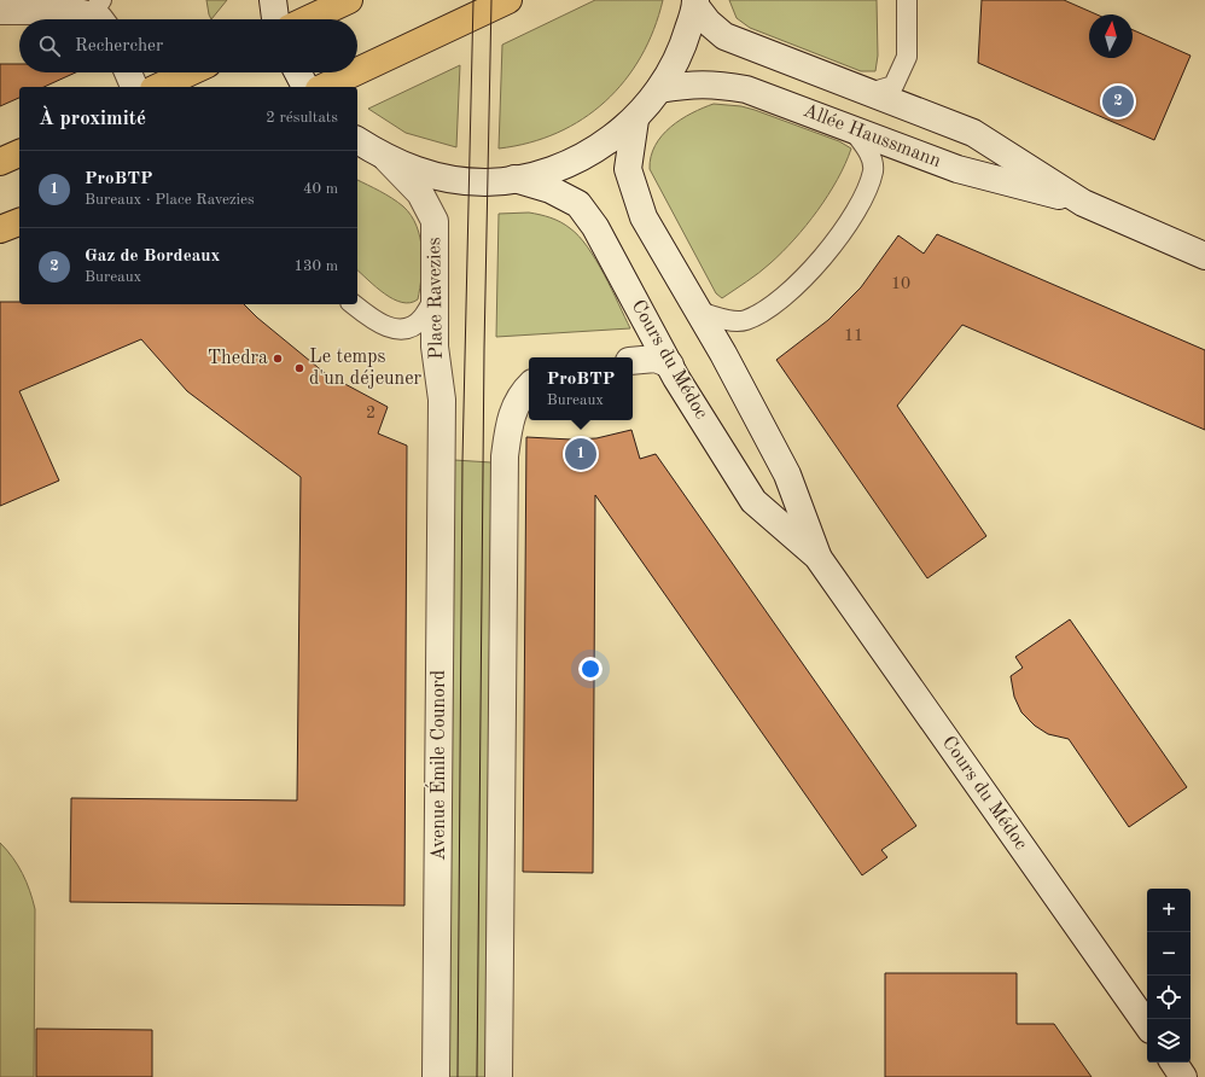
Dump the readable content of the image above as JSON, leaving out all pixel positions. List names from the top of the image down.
{
  "streets": {
    "street": [
      "Allée Haussmann",
      "Place Ravezies",
      "Cours du Médoc",
      "Avenue Émile Counord"
    ]
  },
  "crossings": [
    ["Allée Haussmann", "Place Ravezies"],
    ["Place Ravezies", "Cours du Médoc"],
    ["Place Ravezies", "Avenue Émile Counord"]
  ],
  "places": ["Thedra", "Le temps d'un déjeuner"],
  "house_numbers": ["10", "11", "2"],
  "north": "top",
  "page": {
    "search": "Rechercher",
    "pins": ["2", "1"],
    "heading": ["À proximité", "2 résultats"],
    "list": [
      {
        "mark": "1",
        "name": "ProBTP",
        "note": "Bureaux · Place Ravezies",
        "value": "40 m"
      },
      {
        "mark": "2",
        "name": "Gaz de Bordeaux",
        "note": "Bureaux",
        "value": "130 m"
      }
    ],
    "popup": ["ProBTP", "Bureaux"],
    "map_buttons": ["+", "−"]
  }
}
